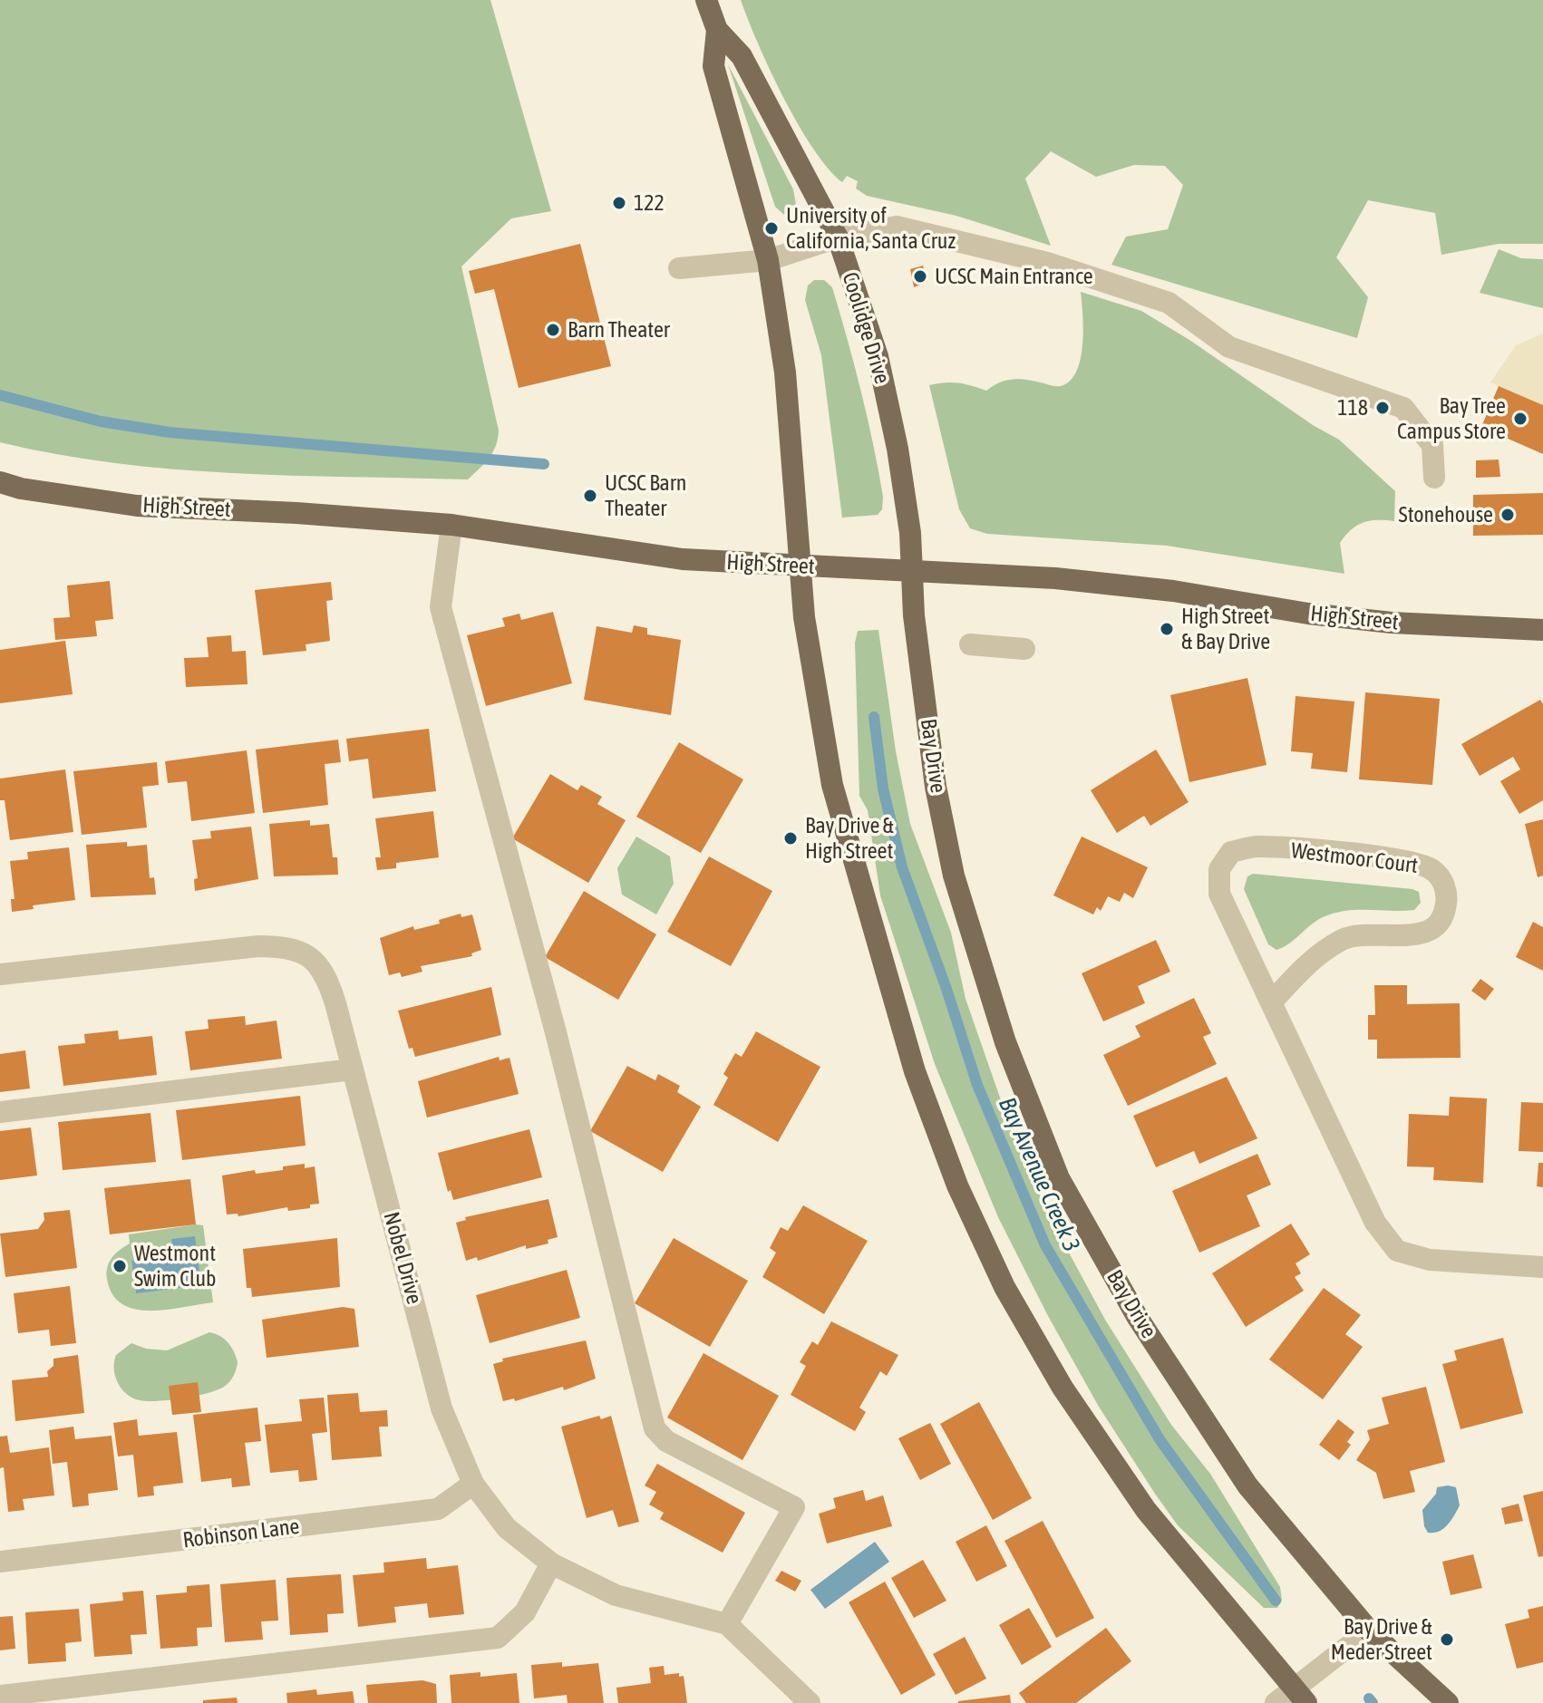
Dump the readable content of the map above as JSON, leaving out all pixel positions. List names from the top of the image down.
{
  "streets": {
    "main road": ["Coolidge Drive", "High Street", "Bay Drive"],
    "street": ["Westmoor Court", "Nobel Drive", "Robinson Lane"]
  },
  "crossings": [
    ["Coolidge Drive", "High Street"],
    ["Coolidge Drive", "Bay Drive"],
    ["High Street", "Bay Drive"],
    ["Nobel Drive", "Robinson Lane"]
  ],
  "water": ["Bay Avenue Creek 3"],
  "places": [
    "122",
    "University of California, Santa Cruz",
    "UCSC Main Entrance",
    "Barn Theater",
    "118",
    "Bay Tree Campus Store",
    "UCSC Barn Theater",
    "Stonehouse",
    "High Street & Bay Drive",
    "Bay Drive & High Street",
    "Westmont Swim Club",
    "Bay Drive & Meder Street"
  ]
}
